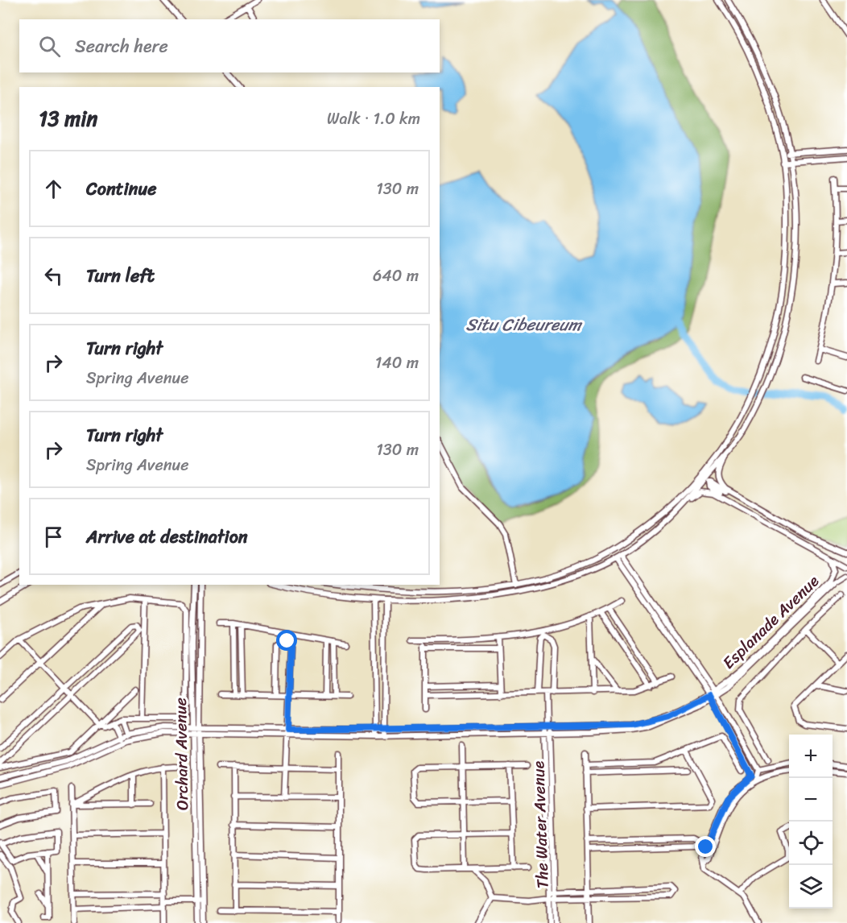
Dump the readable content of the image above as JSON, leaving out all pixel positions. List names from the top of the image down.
{
  "streets": {
    "street": ["Esplanade Avenue", "Orchard Avenue", "The Water Avenue"]
  },
  "water": ["Situ Cibeureum"],
  "page": {
    "search": "Search here",
    "heading": ["13 min", "Walk · 1.0 km"],
    "list": [
      ["Continue", "130 m"],
      ["Turn left", "640 m"],
      ["Turn right", "Spring Avenue", "140 m"],
      ["Turn right", "Spring Avenue", "130 m"],
      "Arrive at destination"
    ],
    "map_buttons": ["+", "−"]
  }
}
